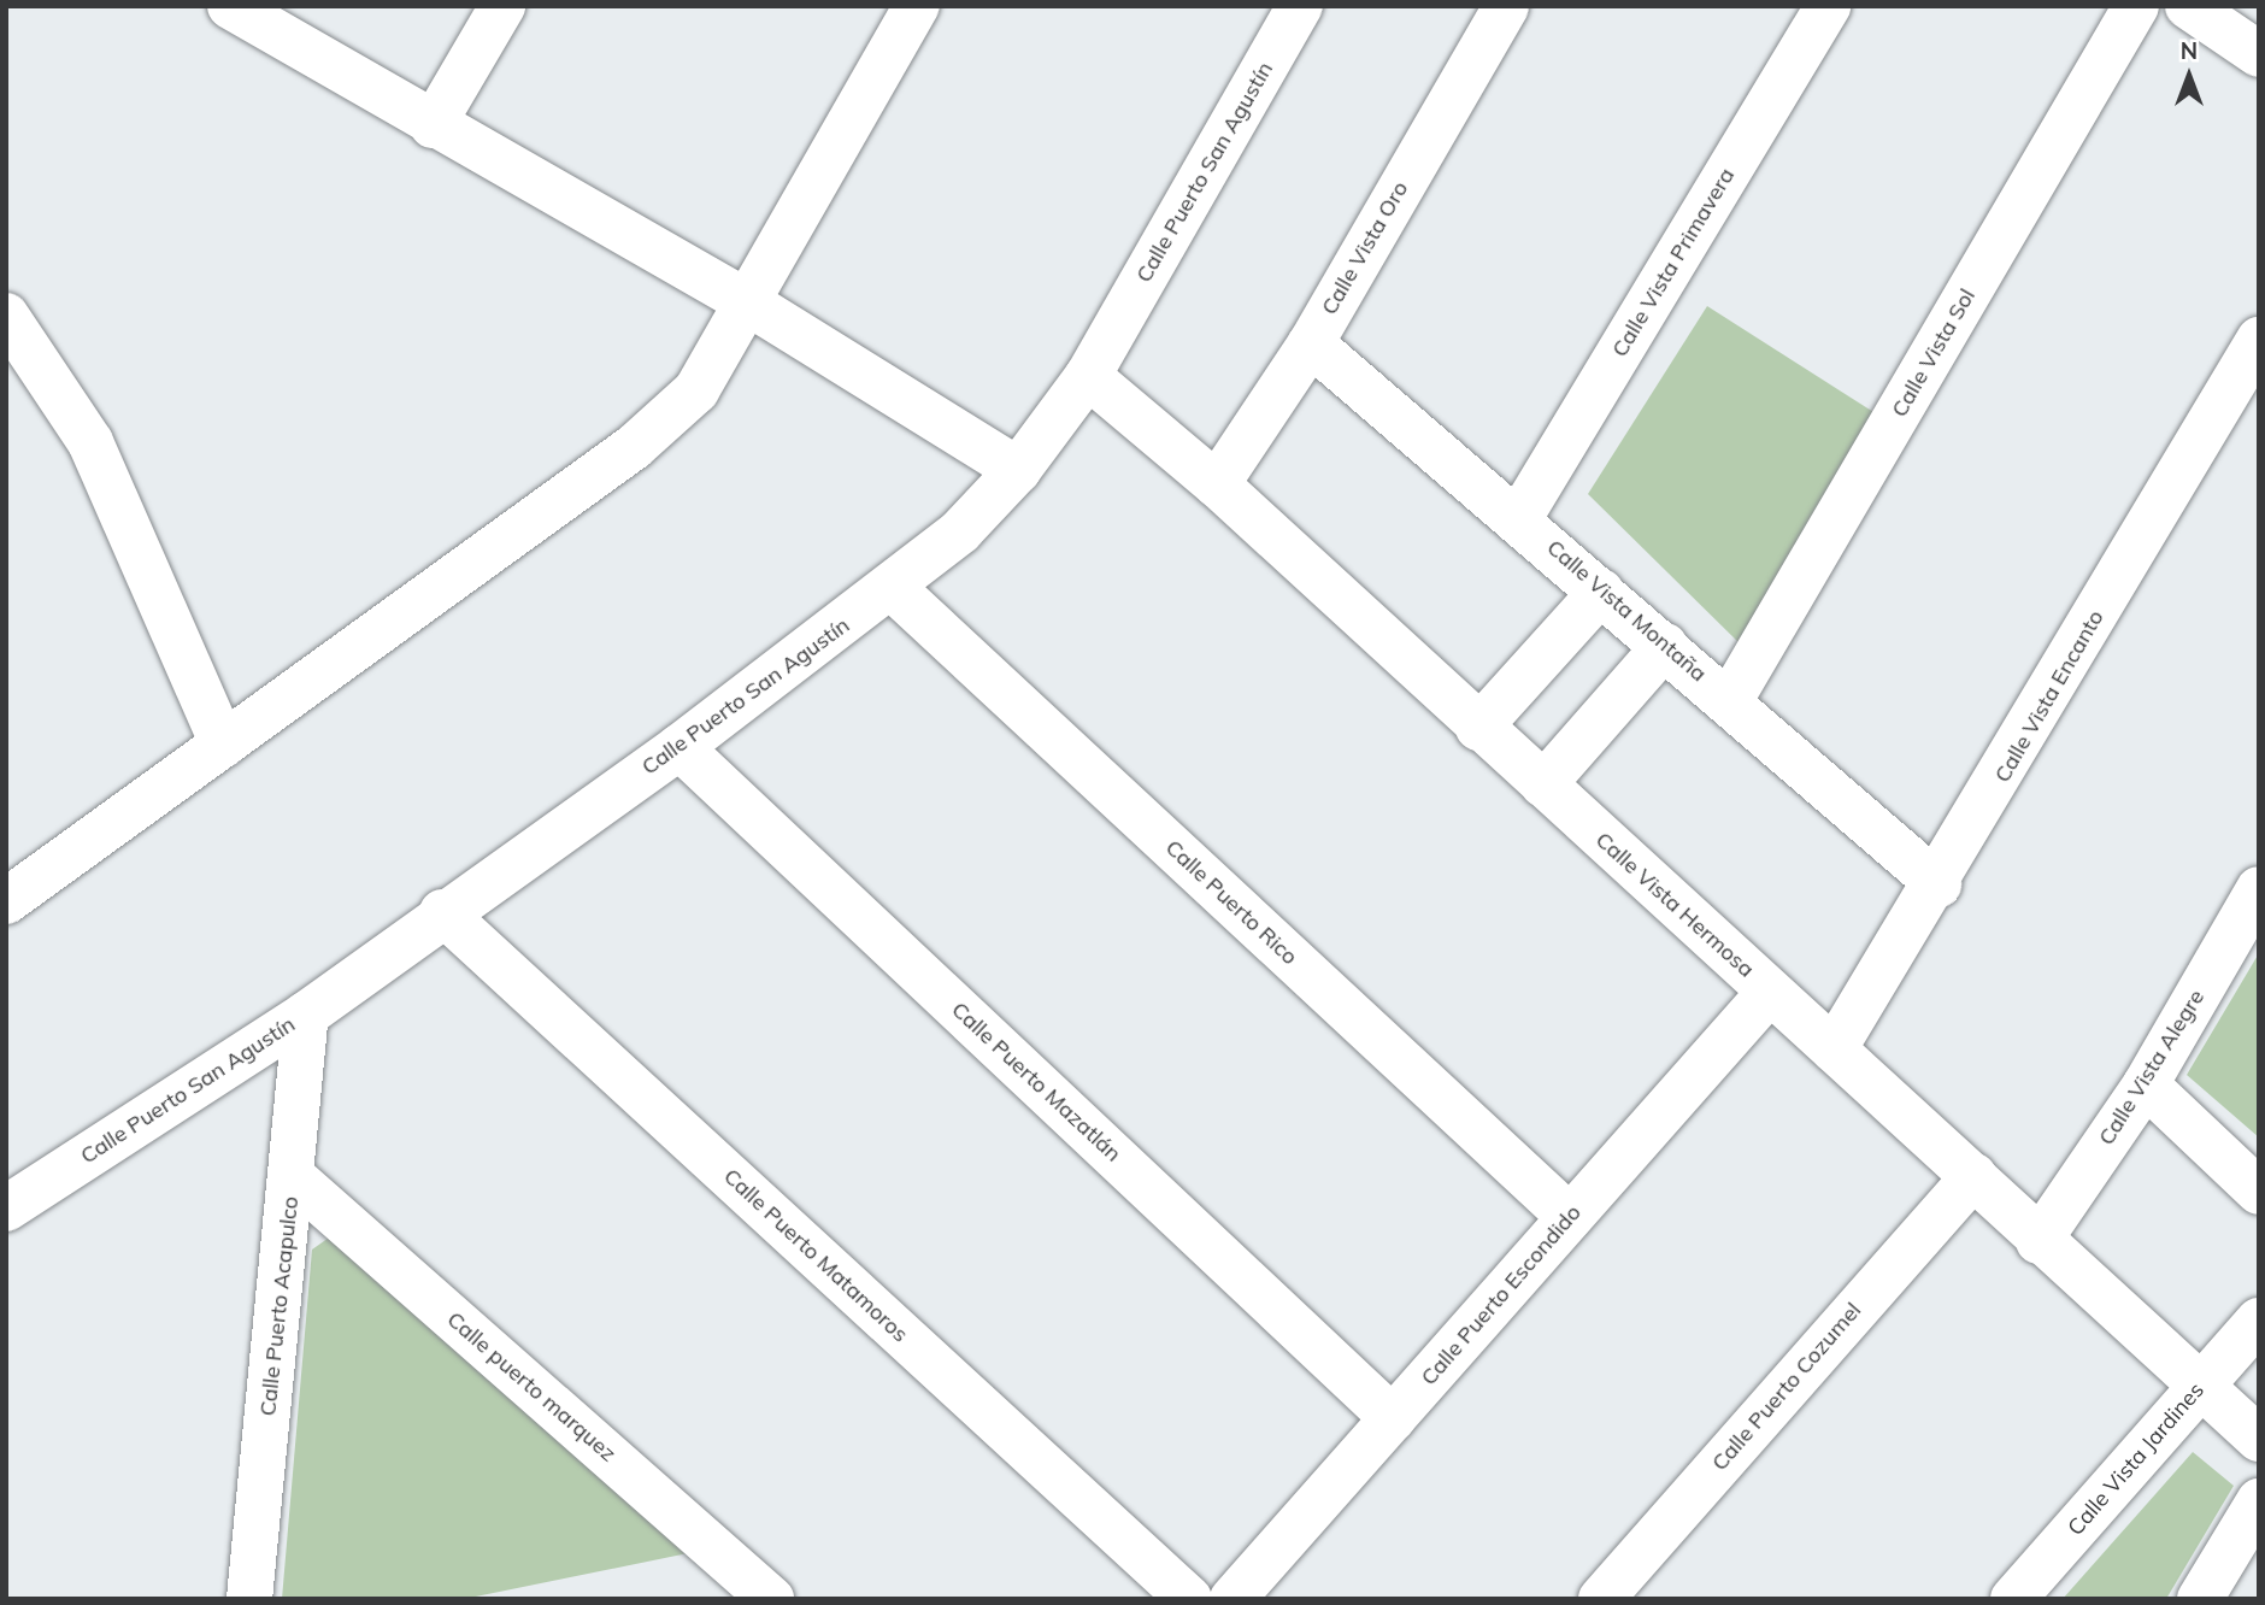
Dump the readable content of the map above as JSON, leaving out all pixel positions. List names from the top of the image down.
{
  "streets": {
    "street": [
      "Calle Puerto San Agustín",
      "Calle Vista Oro",
      "Calle Vista Primavera",
      "Calle Vista Sol",
      "Calle Vista Montaña",
      "Calle Vista Encanto",
      "Calle Puerto Rico",
      "Calle Vista Hermosa",
      "Calle Vista Alegre",
      "Calle Puerto Mazatlán",
      "Calle Puerto Matamoros",
      "Calle Puerto Escondido",
      "Calle Puerto Acapulco",
      "Calle puerto marquez",
      "Calle Puerto Cozumel",
      "Calle Vista Jardines"
    ]
  },
  "crossings": [
    ["Calle Puerto San Agustín", "Calle Puerto Rico"],
    ["Calle Puerto San Agustín", "Calle Vista Hermosa"],
    ["Calle Puerto San Agustín", "Calle Puerto Mazatlán"],
    ["Calle Puerto San Agustín", "Calle Puerto Matamoros"],
    ["Calle Puerto San Agustín", "Calle Puerto Acapulco"],
    ["Calle Vista Oro", "Calle Vista Montaña"],
    ["Calle Vista Oro", "Calle Vista Hermosa"],
    ["Calle Vista Primavera", "Calle Vista Montaña"],
    ["Calle Vista Sol", "Calle Vista Montaña"],
    ["Calle Vista Montaña", "Calle Vista Encanto"],
    ["Calle Vista Encanto", "Calle Vista Hermosa"],
    ["Calle Puerto Rico", "Calle Puerto Escondido"],
    ["Calle Vista Hermosa", "Calle Vista Alegre"],
    ["Calle Vista Hermosa", "Calle Puerto Escondido"],
    ["Calle Vista Hermosa", "Calle Puerto Cozumel"],
    ["Calle Vista Hermosa", "Calle Vista Jardines"],
    ["Calle Puerto Mazatlán", "Calle Puerto Escondido"],
    ["Calle Puerto Acapulco", "Calle puerto marquez"]
  ],
  "north": "top"
}
